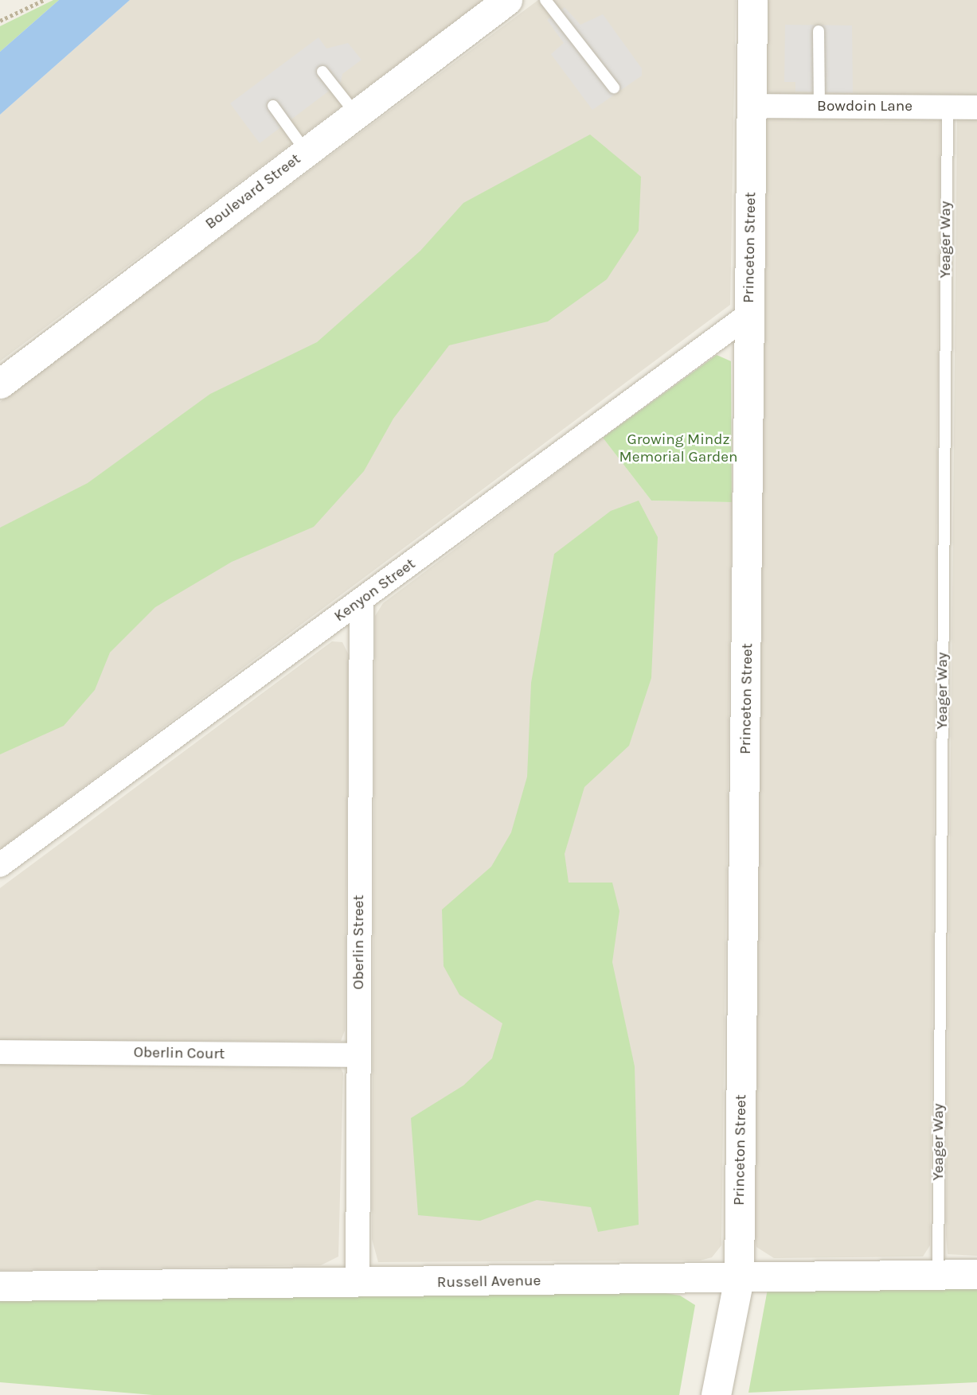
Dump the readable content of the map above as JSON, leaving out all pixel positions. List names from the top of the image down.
{
  "streets": {
    "street": [
      "Bowdoin Lane",
      "Boulevard Street",
      "Princeton Street",
      "Kenyon Street",
      "Oberlin Street",
      "Oberlin Court",
      "Russell Avenue"
    ],
    "lane": ["Yeager Way"]
  },
  "crossings": [
    ["Bowdoin Lane", "Yeager Way"],
    ["Bowdoin Lane", "Princeton Street"],
    ["Yeager Way", "Russell Avenue"],
    ["Princeton Street", "Kenyon Street"],
    ["Princeton Street", "Russell Avenue"],
    ["Kenyon Street", "Oberlin Street"],
    ["Oberlin Street", "Oberlin Court"],
    ["Oberlin Street", "Russell Avenue"]
  ],
  "parks": ["Growing Mindz Memorial Garden"]
}
